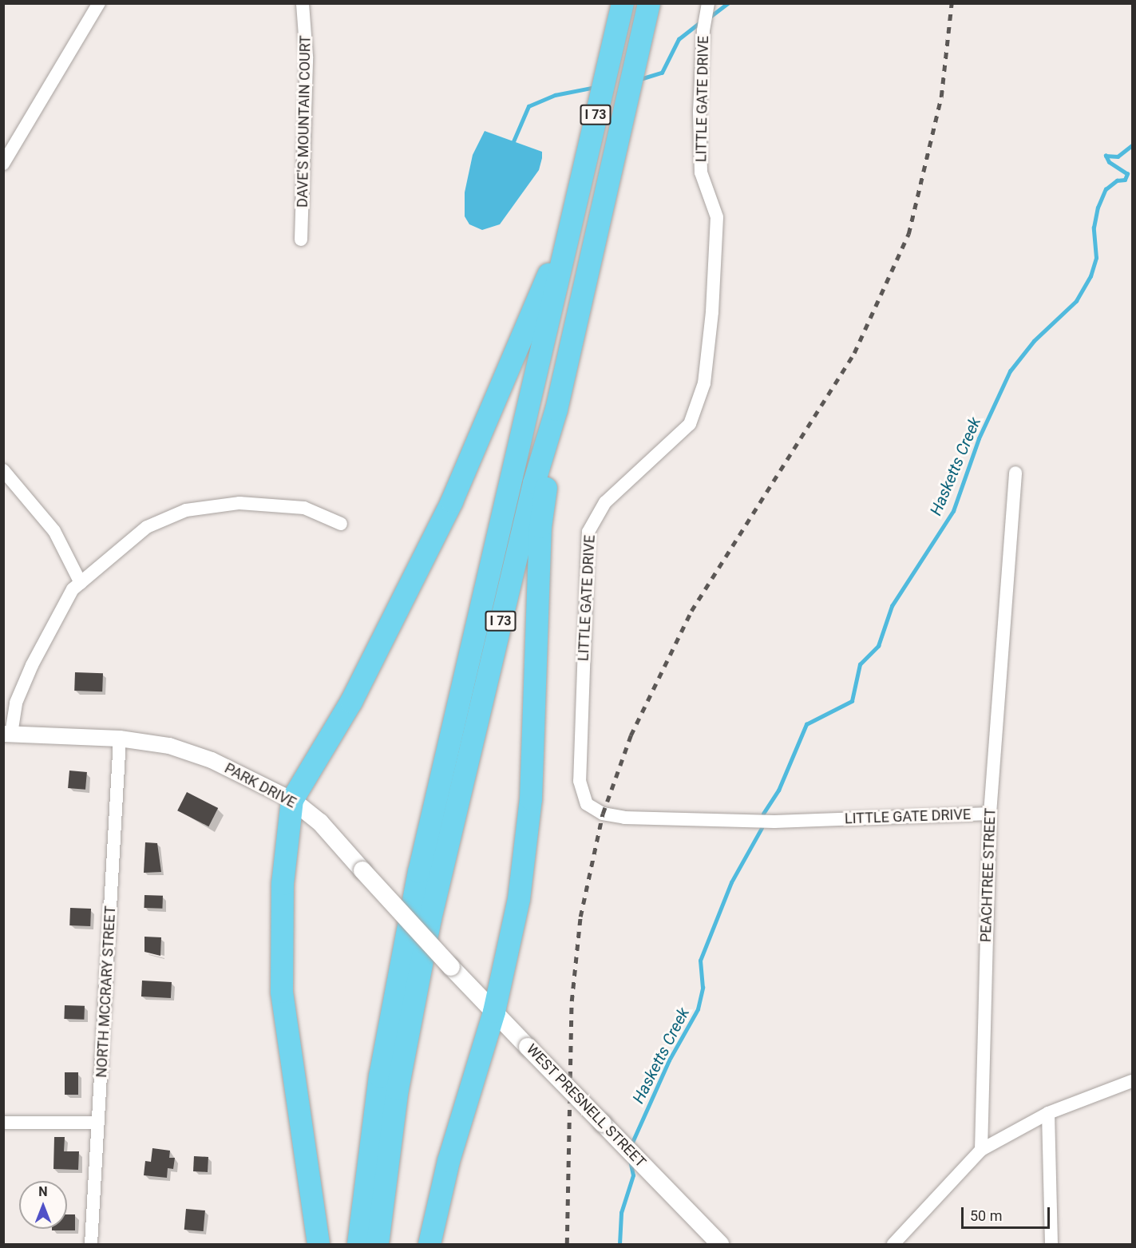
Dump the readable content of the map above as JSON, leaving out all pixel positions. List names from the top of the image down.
{
  "streets": {
    "highway": ["I 73"],
    "main road": ["PARK DRIVE", "WEST PRESNELL STREET"],
    "street": [
      "LITTLE GATE DRIVE",
      "DAVE'S MOUNTAIN COURT",
      "PEACHTREE STREET",
      "NORTH MCCRARY STREET"
    ]
  },
  "crossings": [
    ["LITTLE GATE DRIVE", "PEACHTREE STREET"],
    ["PARK DRIVE", "NORTH MCCRARY STREET"],
    ["PARK DRIVE", "WEST PRESNELL STREET"]
  ],
  "water": ["Hasketts Creek"],
  "scale_bar": "50 m",
  "north": "top"
}
